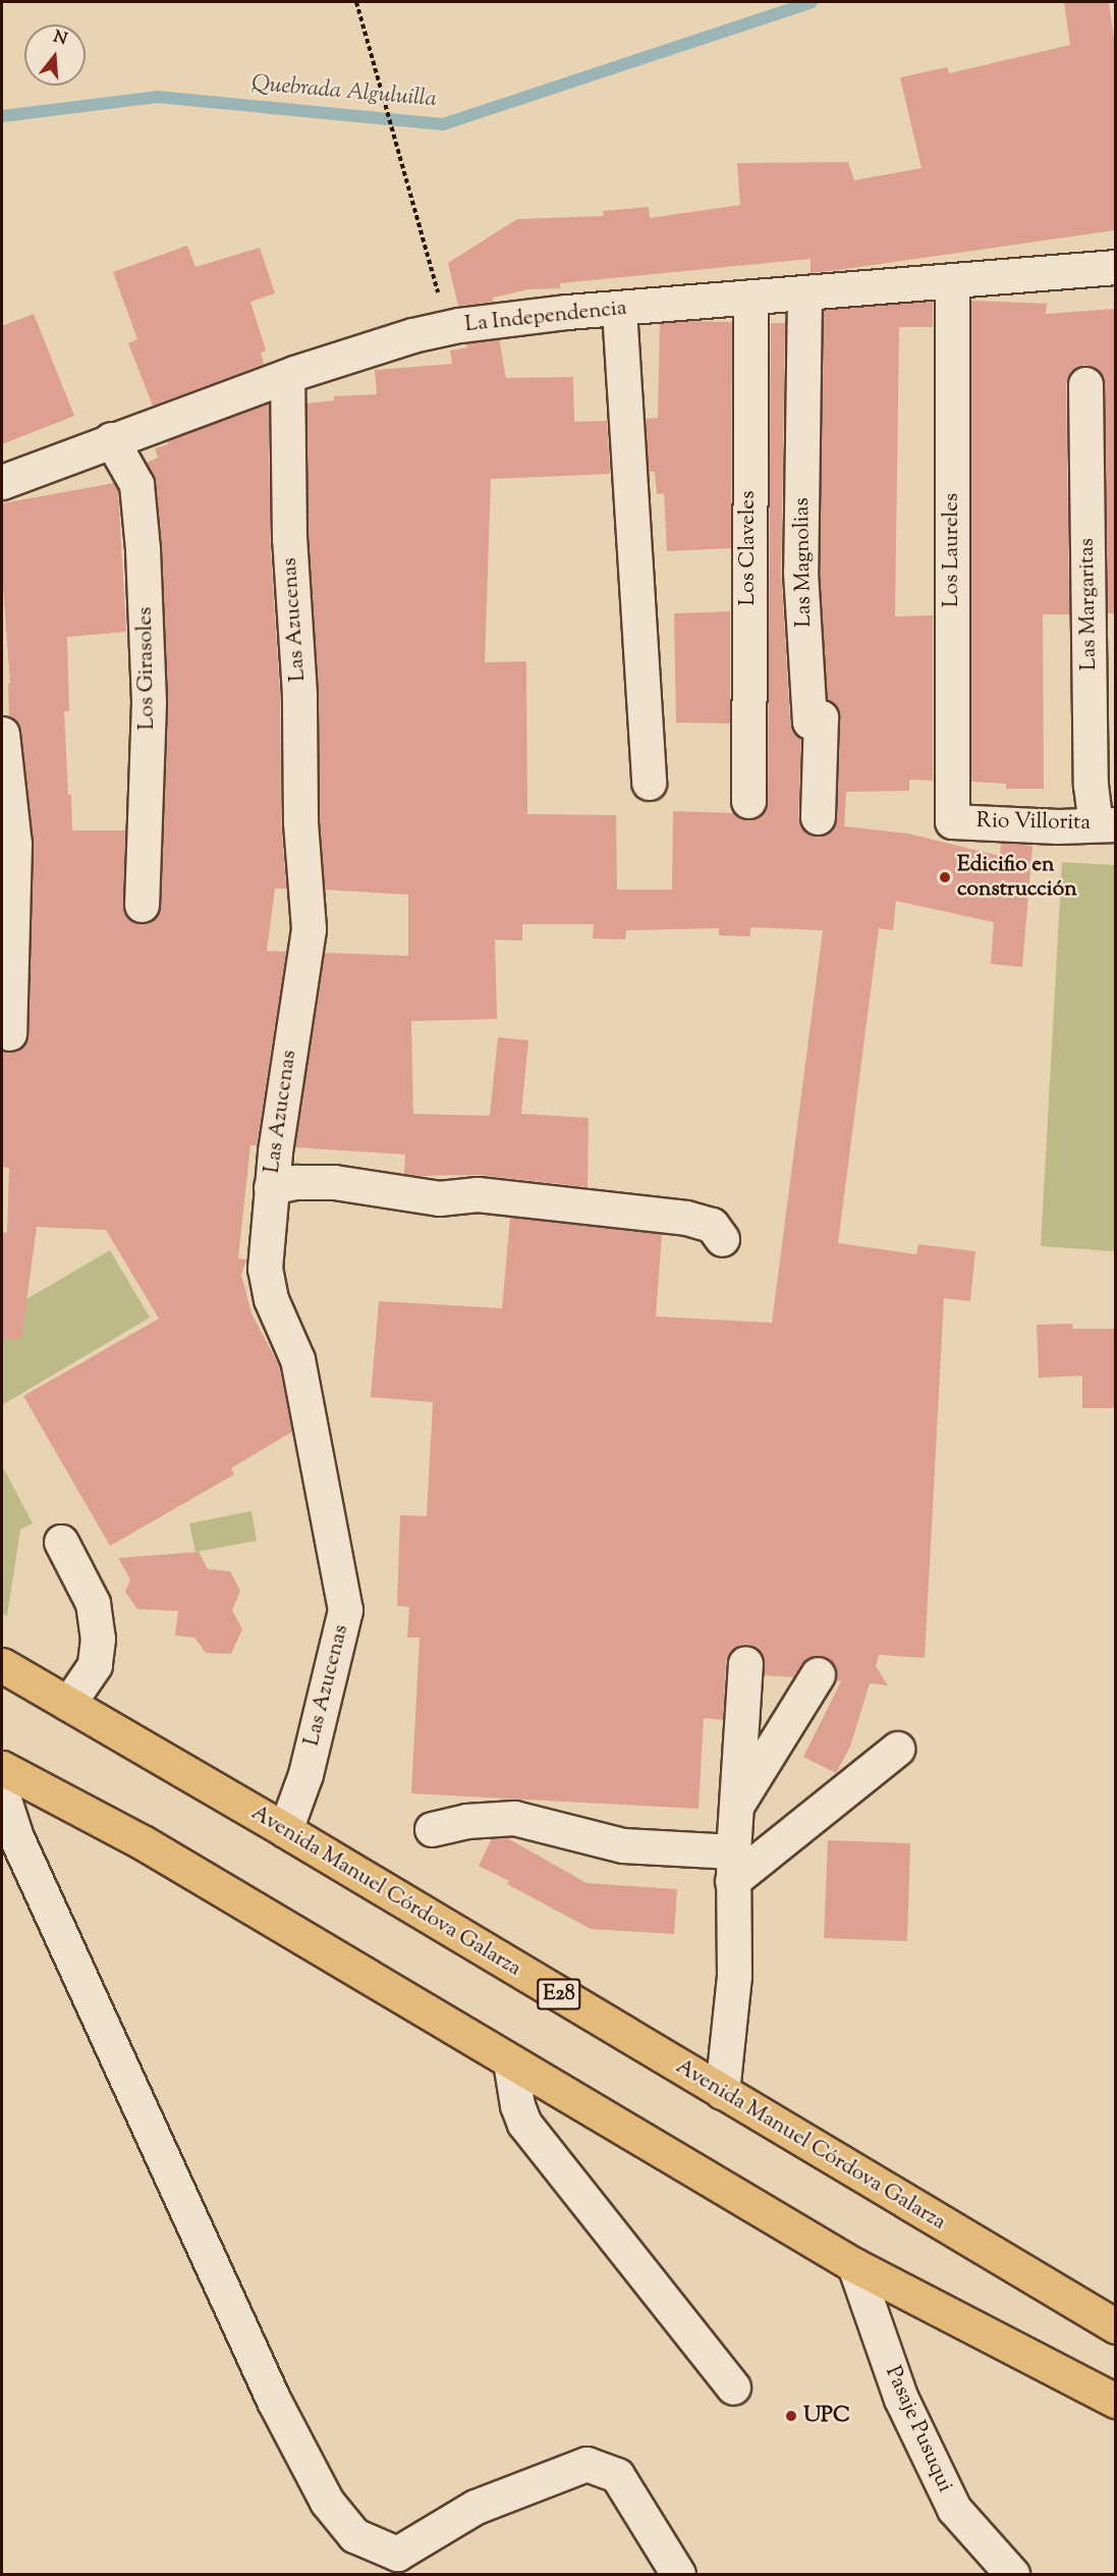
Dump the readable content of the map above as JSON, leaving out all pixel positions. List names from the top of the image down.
{
  "streets": {
    "main road": ["Avenida Manuel Córdova Galarza", "E28"],
    "street": [
      "La Independencia",
      "Los Claveles",
      "Los Laureles",
      "Las Magnolias",
      "Las Margaritas",
      "Las Azucenas",
      "Los Girasoles",
      "Rio Villorita",
      "Pasaje Pusuqui"
    ]
  },
  "crossings": [
    ["La Independencia", "Los Claveles"],
    ["La Independencia", "Los Laureles"],
    ["La Independencia", "Las Magnolias"],
    ["La Independencia", "Las Azucenas"],
    ["La Independencia", "Los Girasoles"],
    ["Los Laureles", "Rio Villorita"],
    ["Las Margaritas", "Rio Villorita"],
    ["Las Azucenas", "Avenida Manuel Córdova Galarza"]
  ],
  "water": ["Quebrada Alguluilla"],
  "places": ["Edicifio en construcción", "UPC"],
  "north": "top"
}
